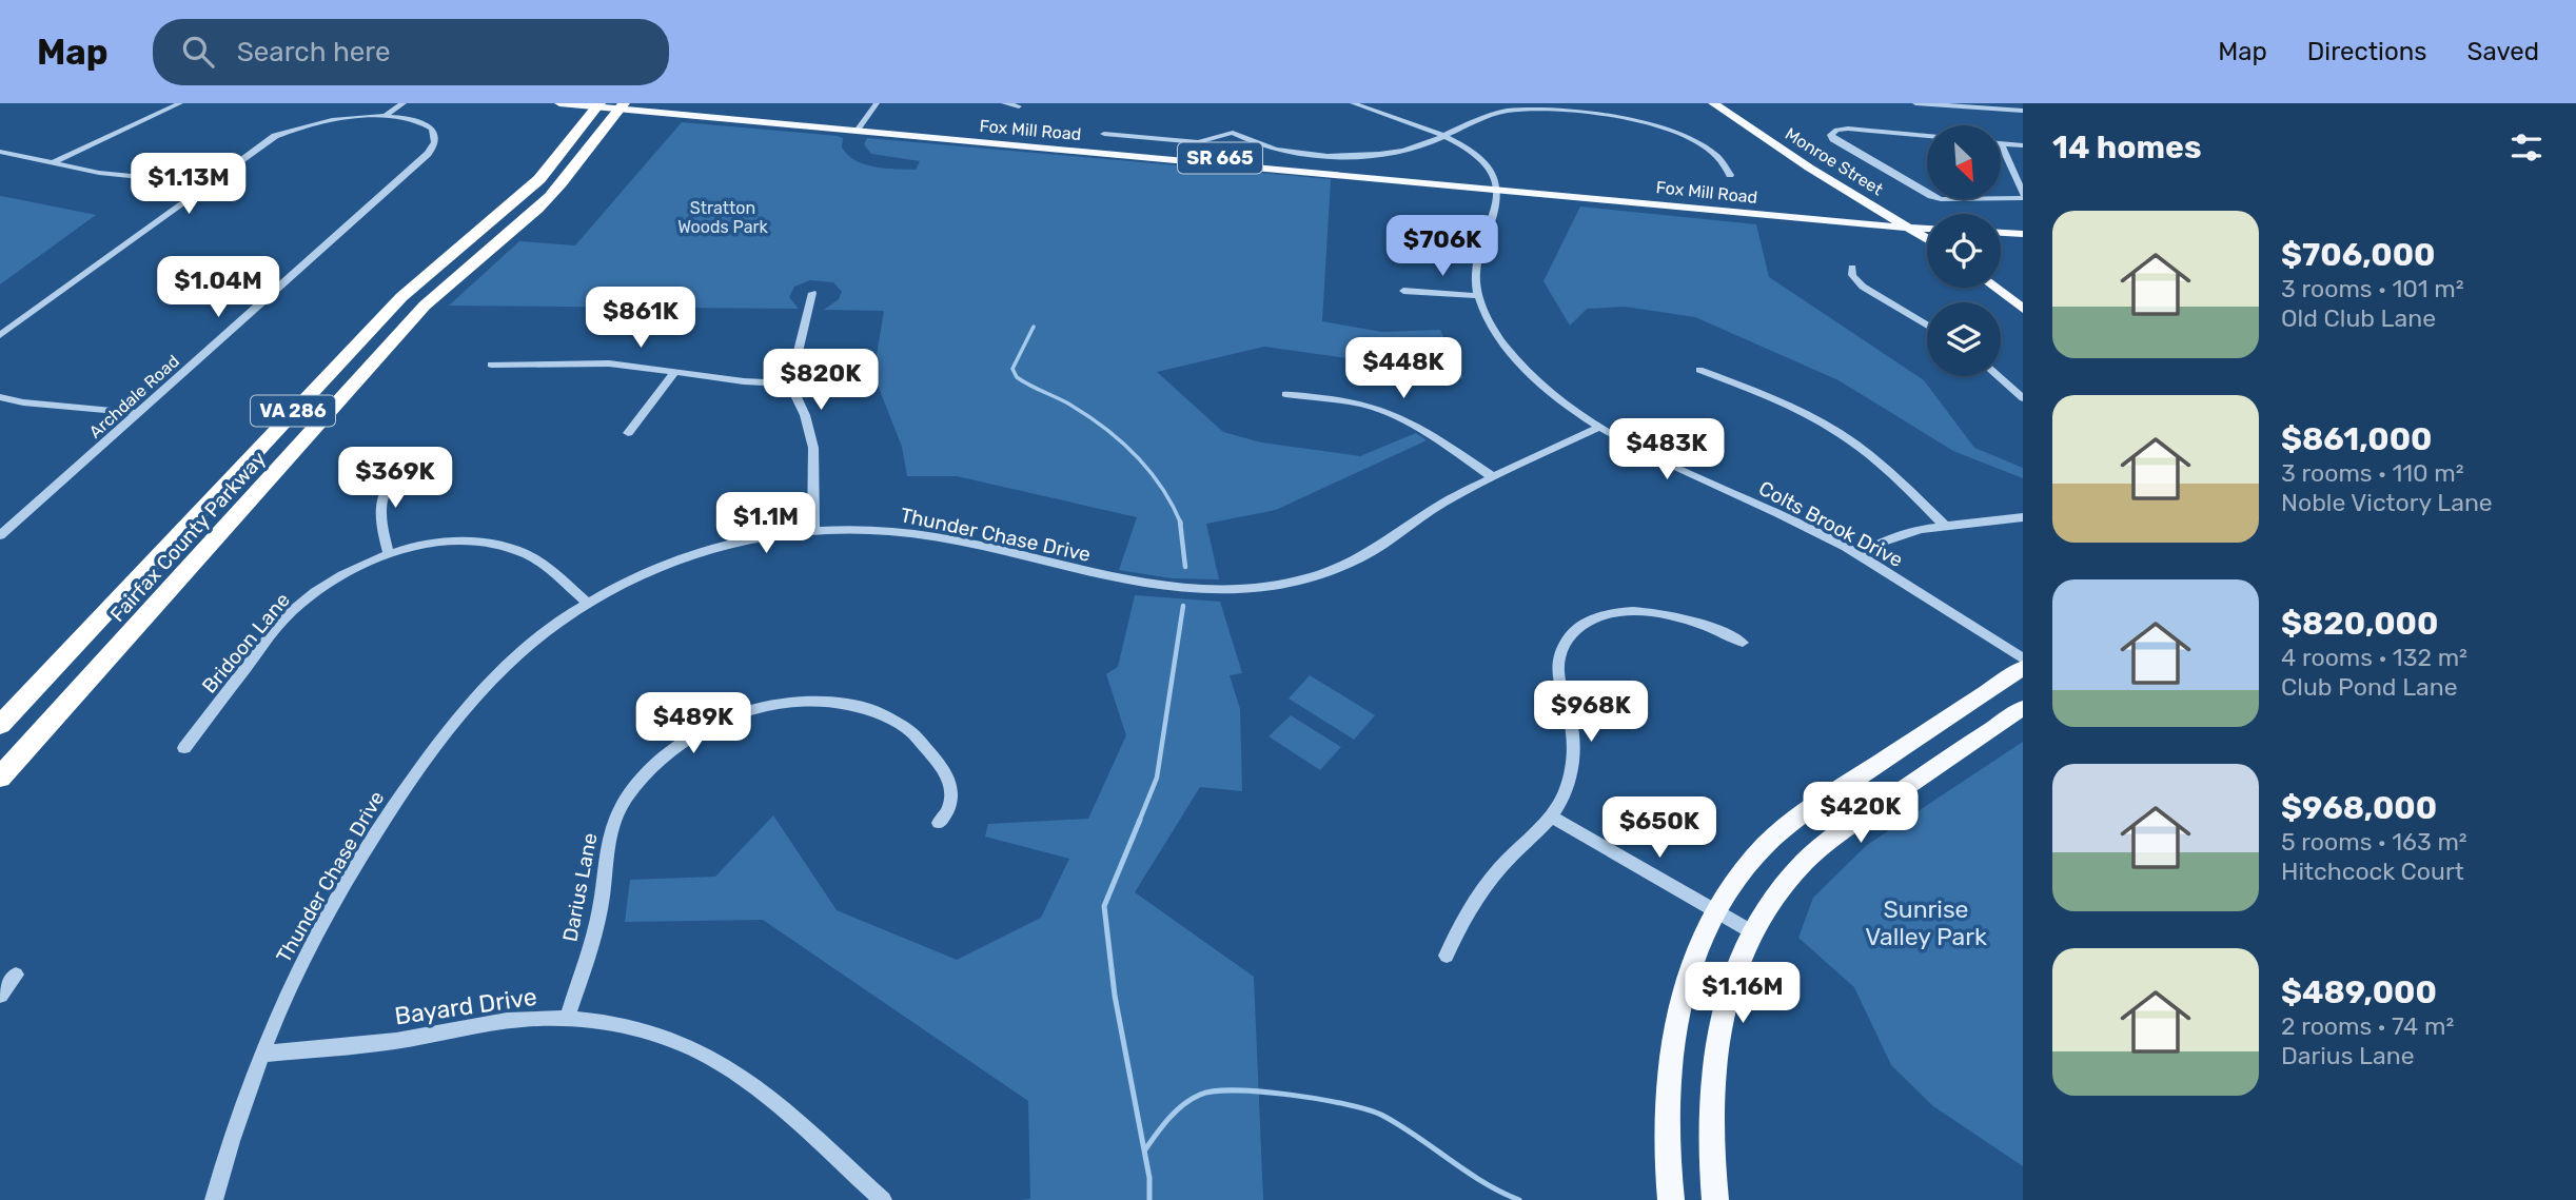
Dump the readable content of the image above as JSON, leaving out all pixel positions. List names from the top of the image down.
{
  "streets": {
    "highway": ["VA 286", "Fairfax County Parkway"],
    "main road": ["Fox Mill Road", "SR 665", "Monroe Street"],
    "street": [
      "Archdale Road",
      "Colts Brook Drive",
      "Thunder Chase Drive",
      "Bridoon Lane",
      "Darius Lane",
      "Bayard Drive"
    ]
  },
  "crossings": [
    ["Fox Mill Road", "Monroe Street"],
    ["Fox Mill Road", "Colts Brook Drive"],
    ["Fox Mill Road", "Fairfax County Parkway"],
    ["Colts Brook Drive", "Thunder Chase Drive"],
    ["Thunder Chase Drive", "Bridoon Lane"],
    ["Thunder Chase Drive", "Bayard Drive"],
    ["Darius Lane", "Bayard Drive"]
  ],
  "parks": ["Stratton Woods Park", "Sunrise Valley Park"],
  "north": "bottom right",
  "page": {
    "header": "Map",
    "search": "Search here",
    "nav": ["Map", "Directions", "Saved"],
    "heading": "14 homes",
    "price": [
      "$1.13M",
      "$706K",
      "$1.04M",
      "$861K",
      "$448K",
      "$820K",
      "$483K",
      "$369K",
      "$1.1M",
      "$968K",
      "$489K",
      "$420K",
      "$650K",
      "$1.16M"
    ],
    "list": [
      {
        "name": "$706,000",
        "note": "3 rooms · 101 m² · Old Club Lane"
      },
      {
        "name": "$861,000",
        "note": "3 rooms · 110 m² · Noble Victory Lane"
      },
      {
        "name": "$820,000",
        "note": "4 rooms · 132 m² · Club Pond Lane"
      },
      {
        "name": "$968,000",
        "note": "5 rooms · 163 m² · Hitchcock Court"
      },
      {
        "name": "$489,000",
        "note": "2 rooms · 74 m² · Darius Lane"
      }
    ]
  }
}
